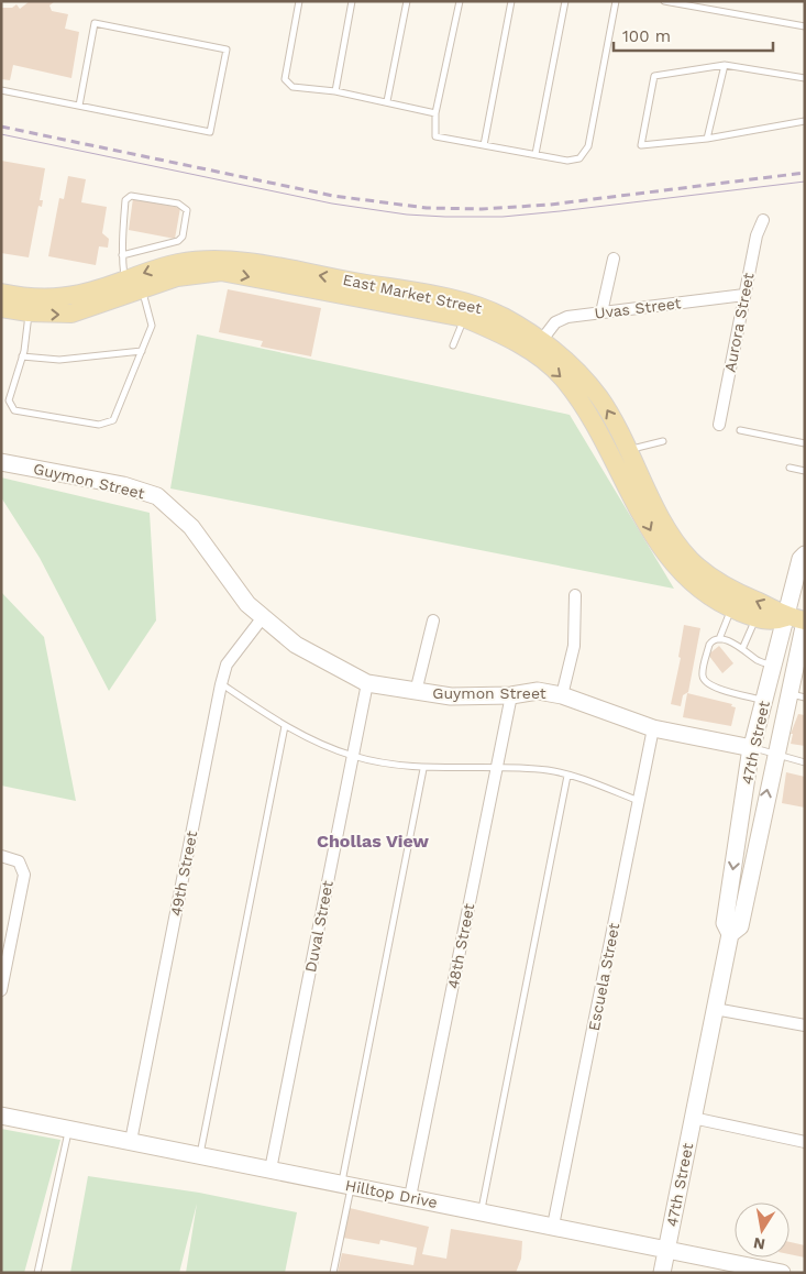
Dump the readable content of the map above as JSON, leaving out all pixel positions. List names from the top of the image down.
{
  "streets": {
    "main road": ["East Market Street"],
    "street": [
      "Uvas Street",
      "Aurora Street",
      "Guymon Street",
      "47th Street",
      "49th Street",
      "Duval Street",
      "48th Street",
      "Escuela Street",
      "Hilltop Drive"
    ]
  },
  "crossings": [
    ["East Market Street", "Uvas Street"],
    ["East Market Street", "47th Street"],
    ["Uvas Street", "Aurora Street"],
    ["Guymon Street", "47th Street"],
    ["Guymon Street", "49th Street"],
    ["Guymon Street", "Duval Street"],
    ["Guymon Street", "48th Street"],
    ["Guymon Street", "Escuela Street"],
    ["47th Street", "Hilltop Drive"],
    ["49th Street", "Hilltop Drive"],
    ["Duval Street", "Hilltop Drive"],
    ["48th Street", "Hilltop Drive"],
    ["Escuela Street", "Hilltop Drive"]
  ],
  "districts": ["Chollas View"],
  "scale_bar": "100 m",
  "north": "bottom"
}
